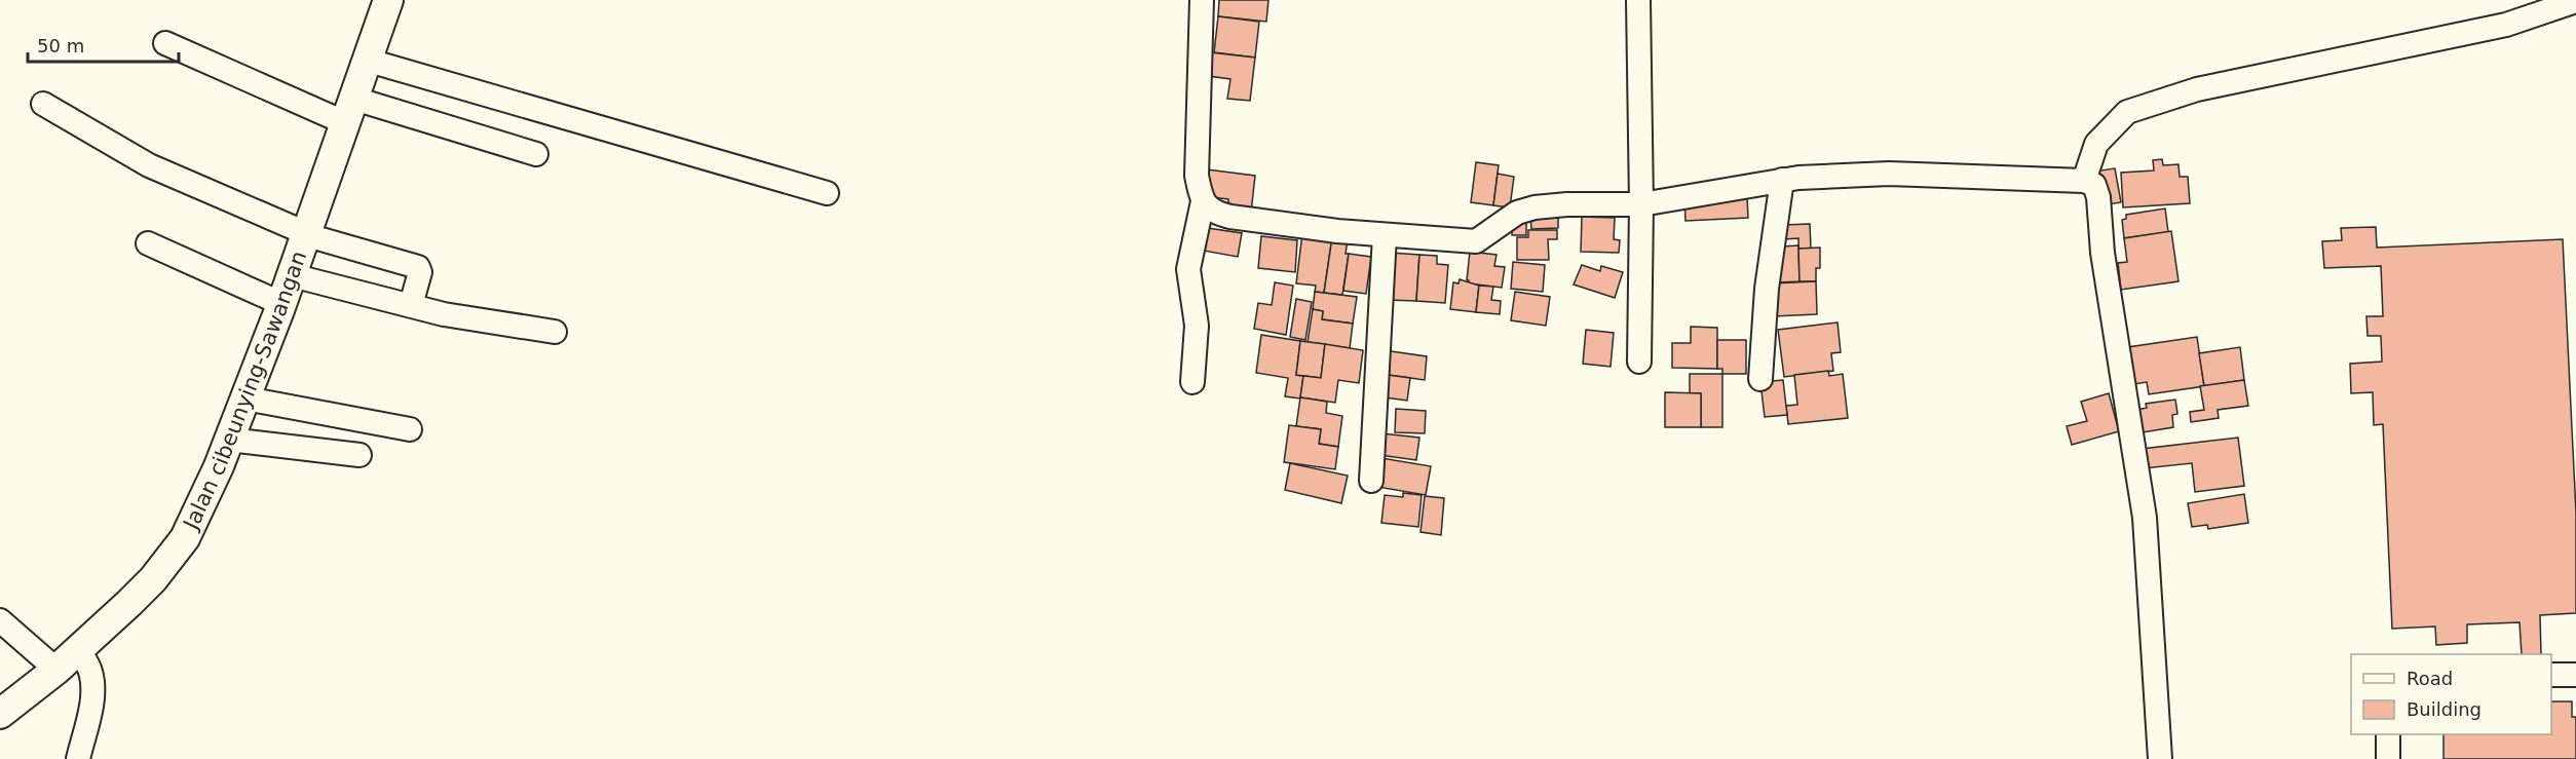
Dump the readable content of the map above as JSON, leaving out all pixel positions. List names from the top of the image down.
{
  "streets": {
    "main road": ["Jalan cibeunying-Sawangan"]
  },
  "legend": ["Road", "Building"],
  "scale_bar": "50 m"
}
